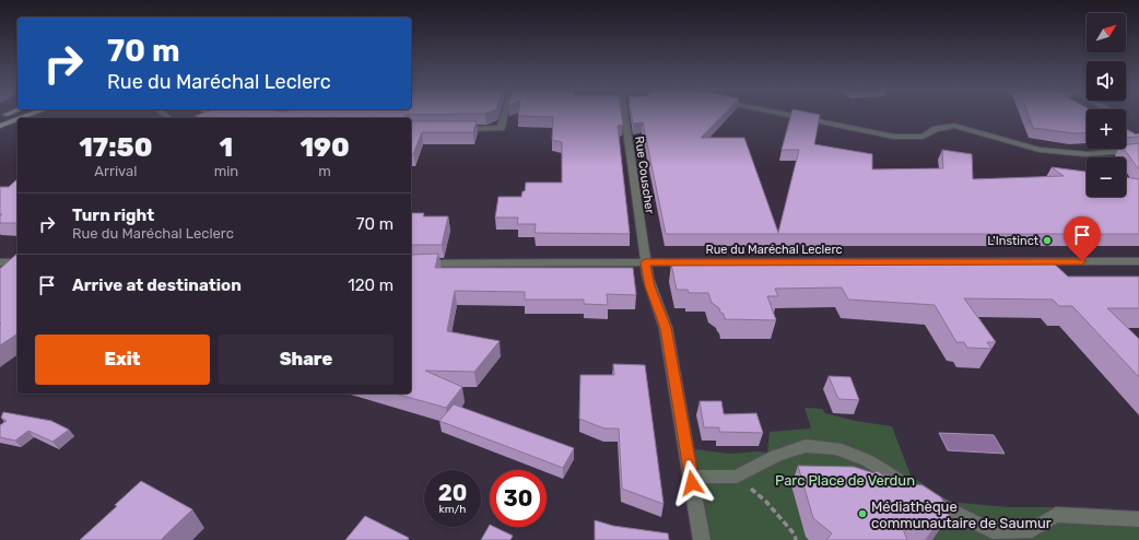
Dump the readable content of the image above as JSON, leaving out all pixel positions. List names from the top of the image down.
{
  "streets": {
    "street": ["Rue Couscher", "Rue du Maréchal Leclerc"]
  },
  "crossings": [
    ["Rue Couscher", "Rue du Maréchal Leclerc"]
  ],
  "parks": ["Parc Place de Verdun"],
  "places": ["L'Instinct", "Médiathèque communautaire de Saumur"],
  "north": "top right",
  "page": {
    "map_buttons": ["+", "−"],
    "turn": ["70 m", "Rue du Maréchal Leclerc"],
    "eta": [
      "17:50",
      "Arrival",
      "1",
      "min",
      "190",
      "m"
    ],
    "list": [
      {
        "name": "Turn right",
        "note": "Rue du Maréchal Leclerc",
        "value": "70 m"
      },
      {
        "name": "Arrive at destination",
        "value": "120 m"
      }
    ],
    "buttons": ["Exit", "Share"],
    "speed": "20 km/h",
    "limit": "30"
  }
}
